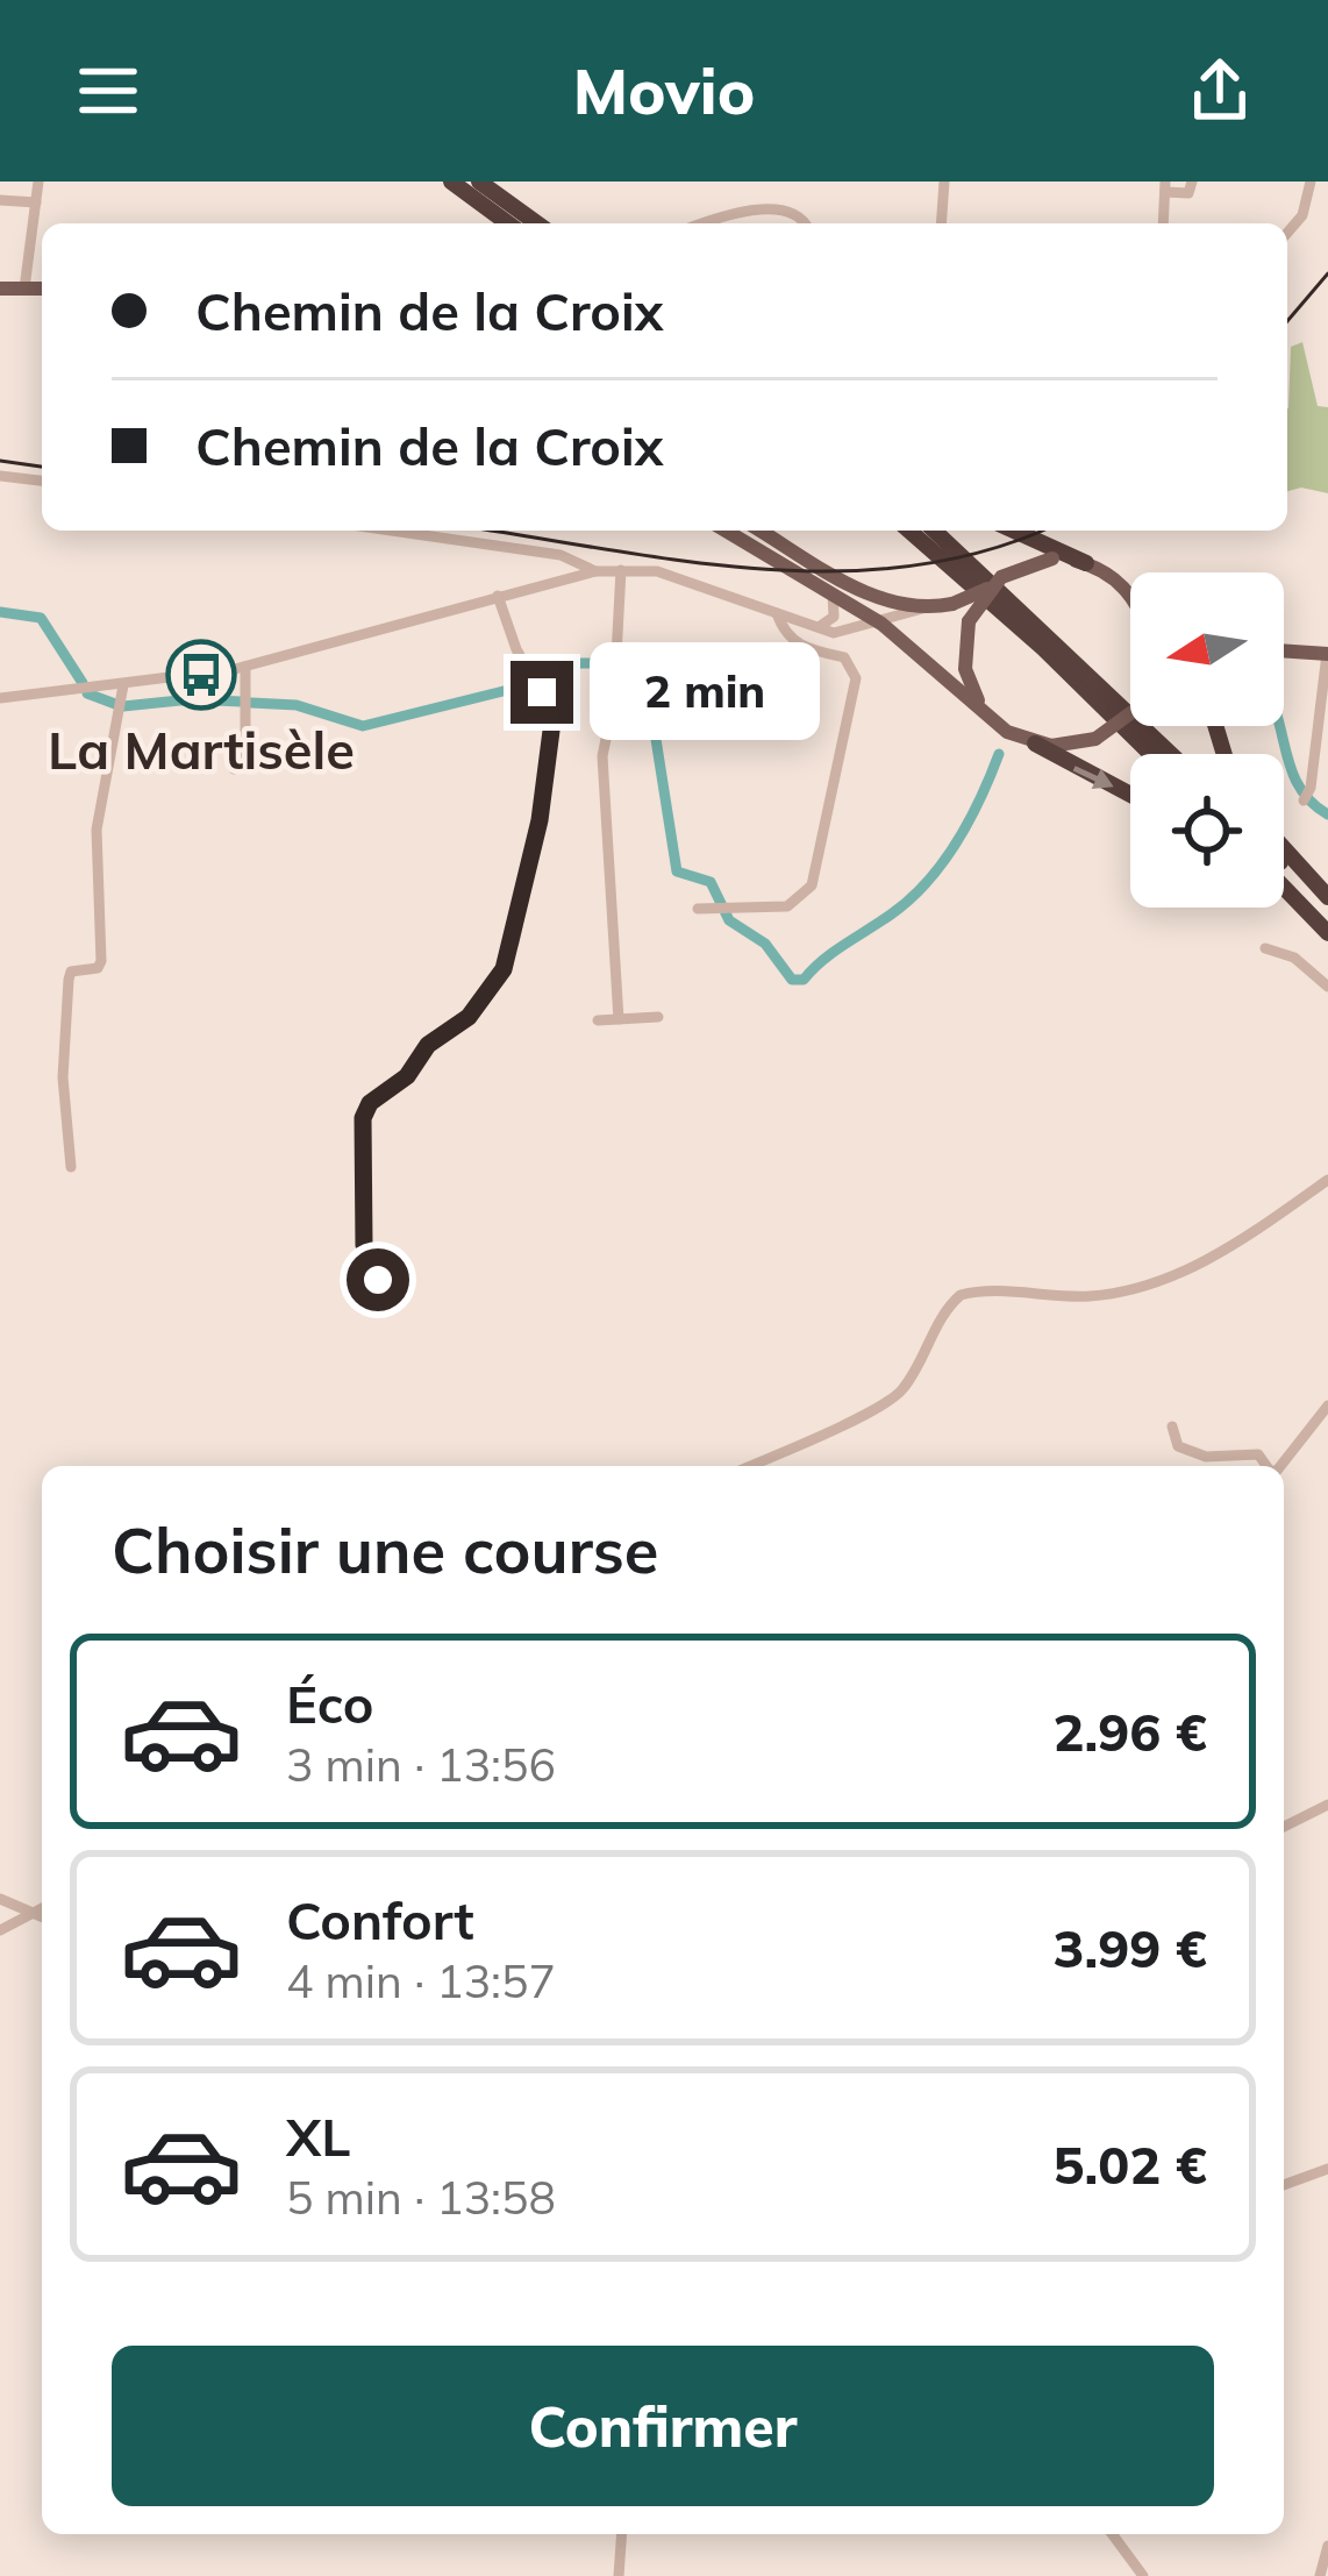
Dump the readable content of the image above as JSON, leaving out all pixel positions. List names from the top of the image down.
{
  "places": {
    "bus stop": ["La Martisèle"]
  },
  "north": "left",
  "page": {
    "header": "Movio",
    "banner": ["Chemin de la Croix", "Chemin de la Croix"],
    "bubble": "2 min",
    "heading": "Choisir une course",
    "list": [
      {
        "name": "Éco",
        "note": "3 min · 13:56",
        "value": "2.96 €"
      },
      {
        "name": "Confort",
        "note": "4 min · 13:57",
        "value": "3.99 €"
      },
      {
        "name": "XL",
        "note": "5 min · 13:58",
        "value": "5.02 €"
      }
    ],
    "buttons": "Confirmer"
  }
}
